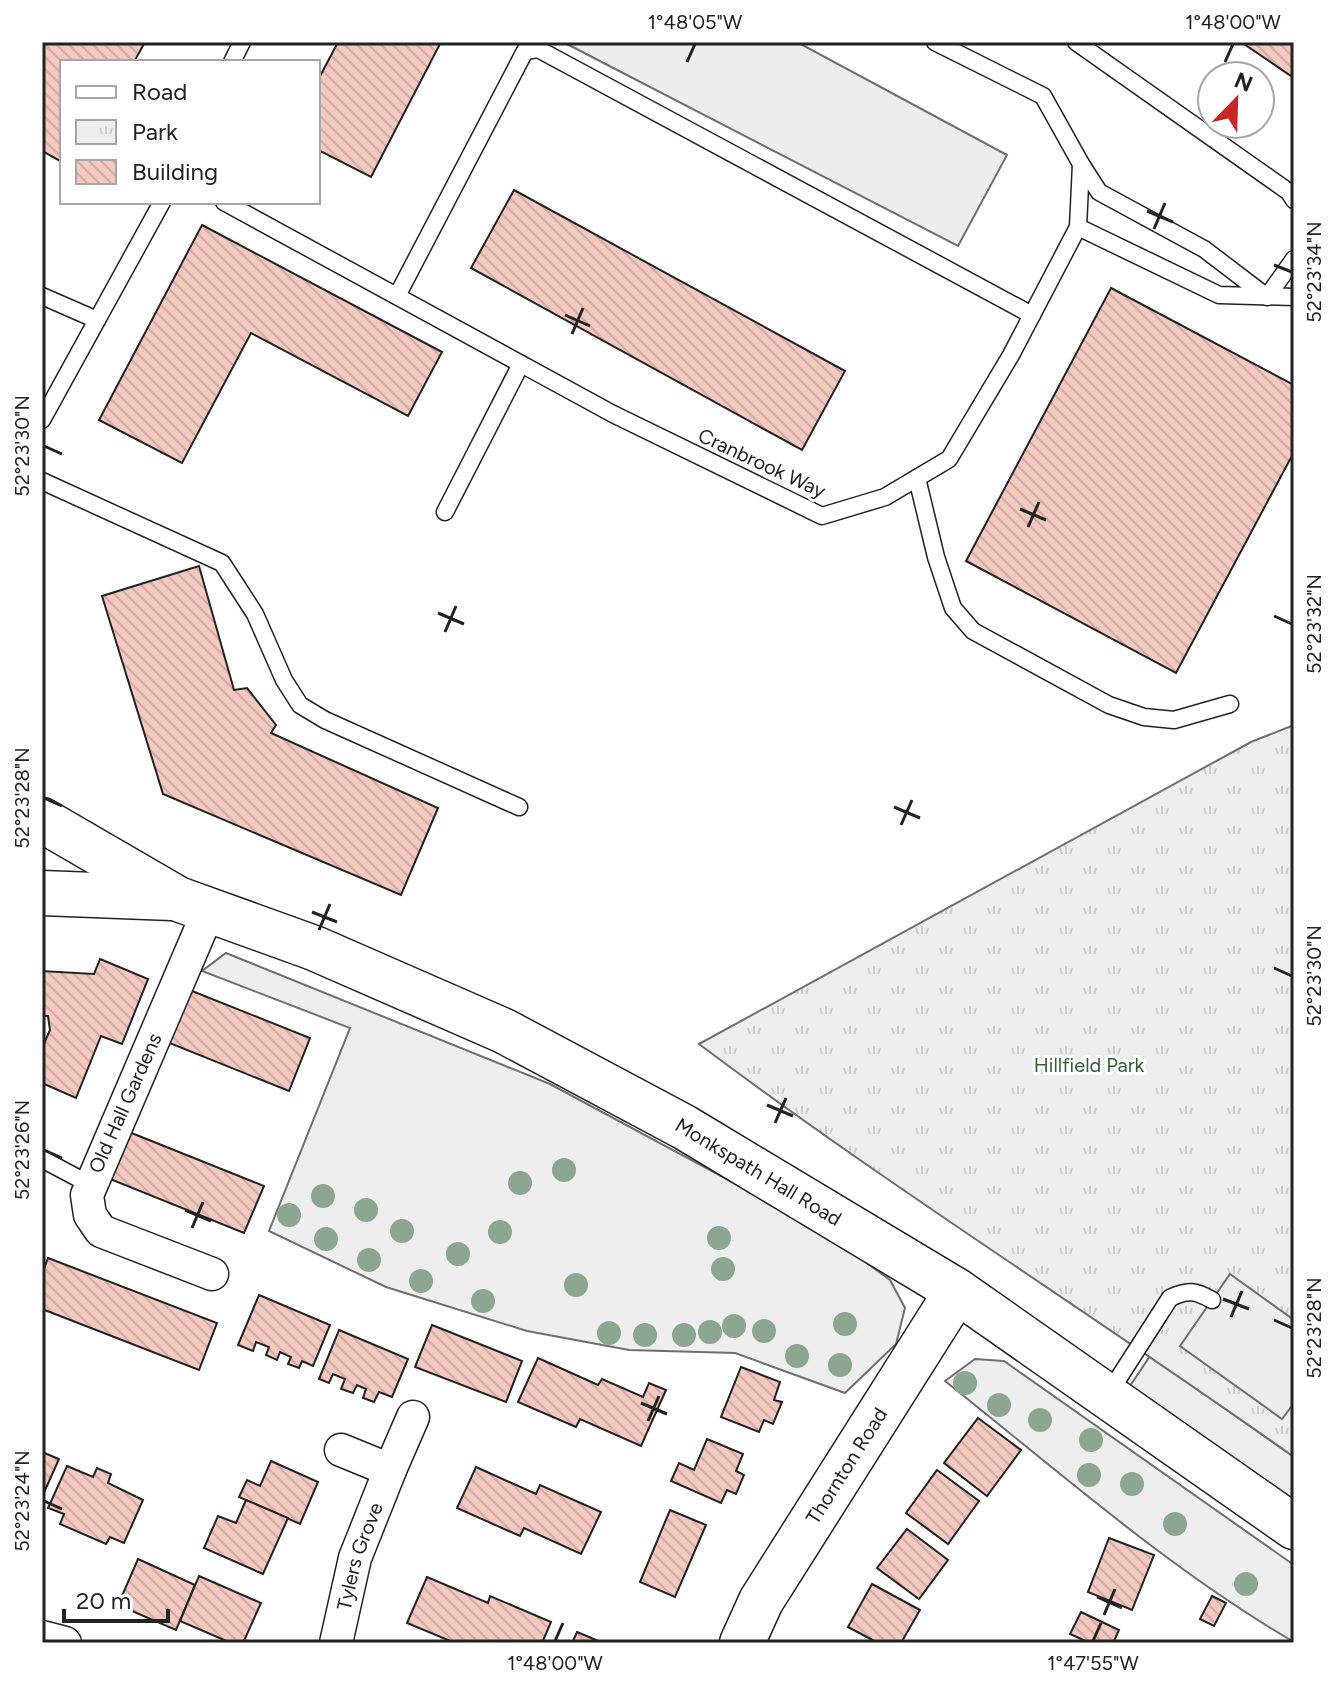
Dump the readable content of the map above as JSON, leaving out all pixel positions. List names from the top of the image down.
{
  "streets": {
    "street": [
      "Old Hall Gardens",
      "Monkspath Hall Road",
      "Thornton Road",
      "Tylers Grove"
    ],
    "lane": ["Cranbrook Way"]
  },
  "crossings": [
    ["Old Hall Gardens", "Monkspath Hall Road"],
    ["Monkspath Hall Road", "Thornton Road"]
  ],
  "parks": ["Hillfield Park"],
  "legend": ["Road", "Park", "Building"],
  "scale_bar": "20 m",
  "north": "top right",
  "coordinates": [
    "1°48'05\"W",
    "1°48'00\"W",
    "52°23'34\"N",
    "52°23'30\"N",
    "52°23'32\"N",
    "52°23'28\"N",
    "52°23'26\"N",
    "52°23'24\"N",
    "1°47'55\"W"
  ]
}
